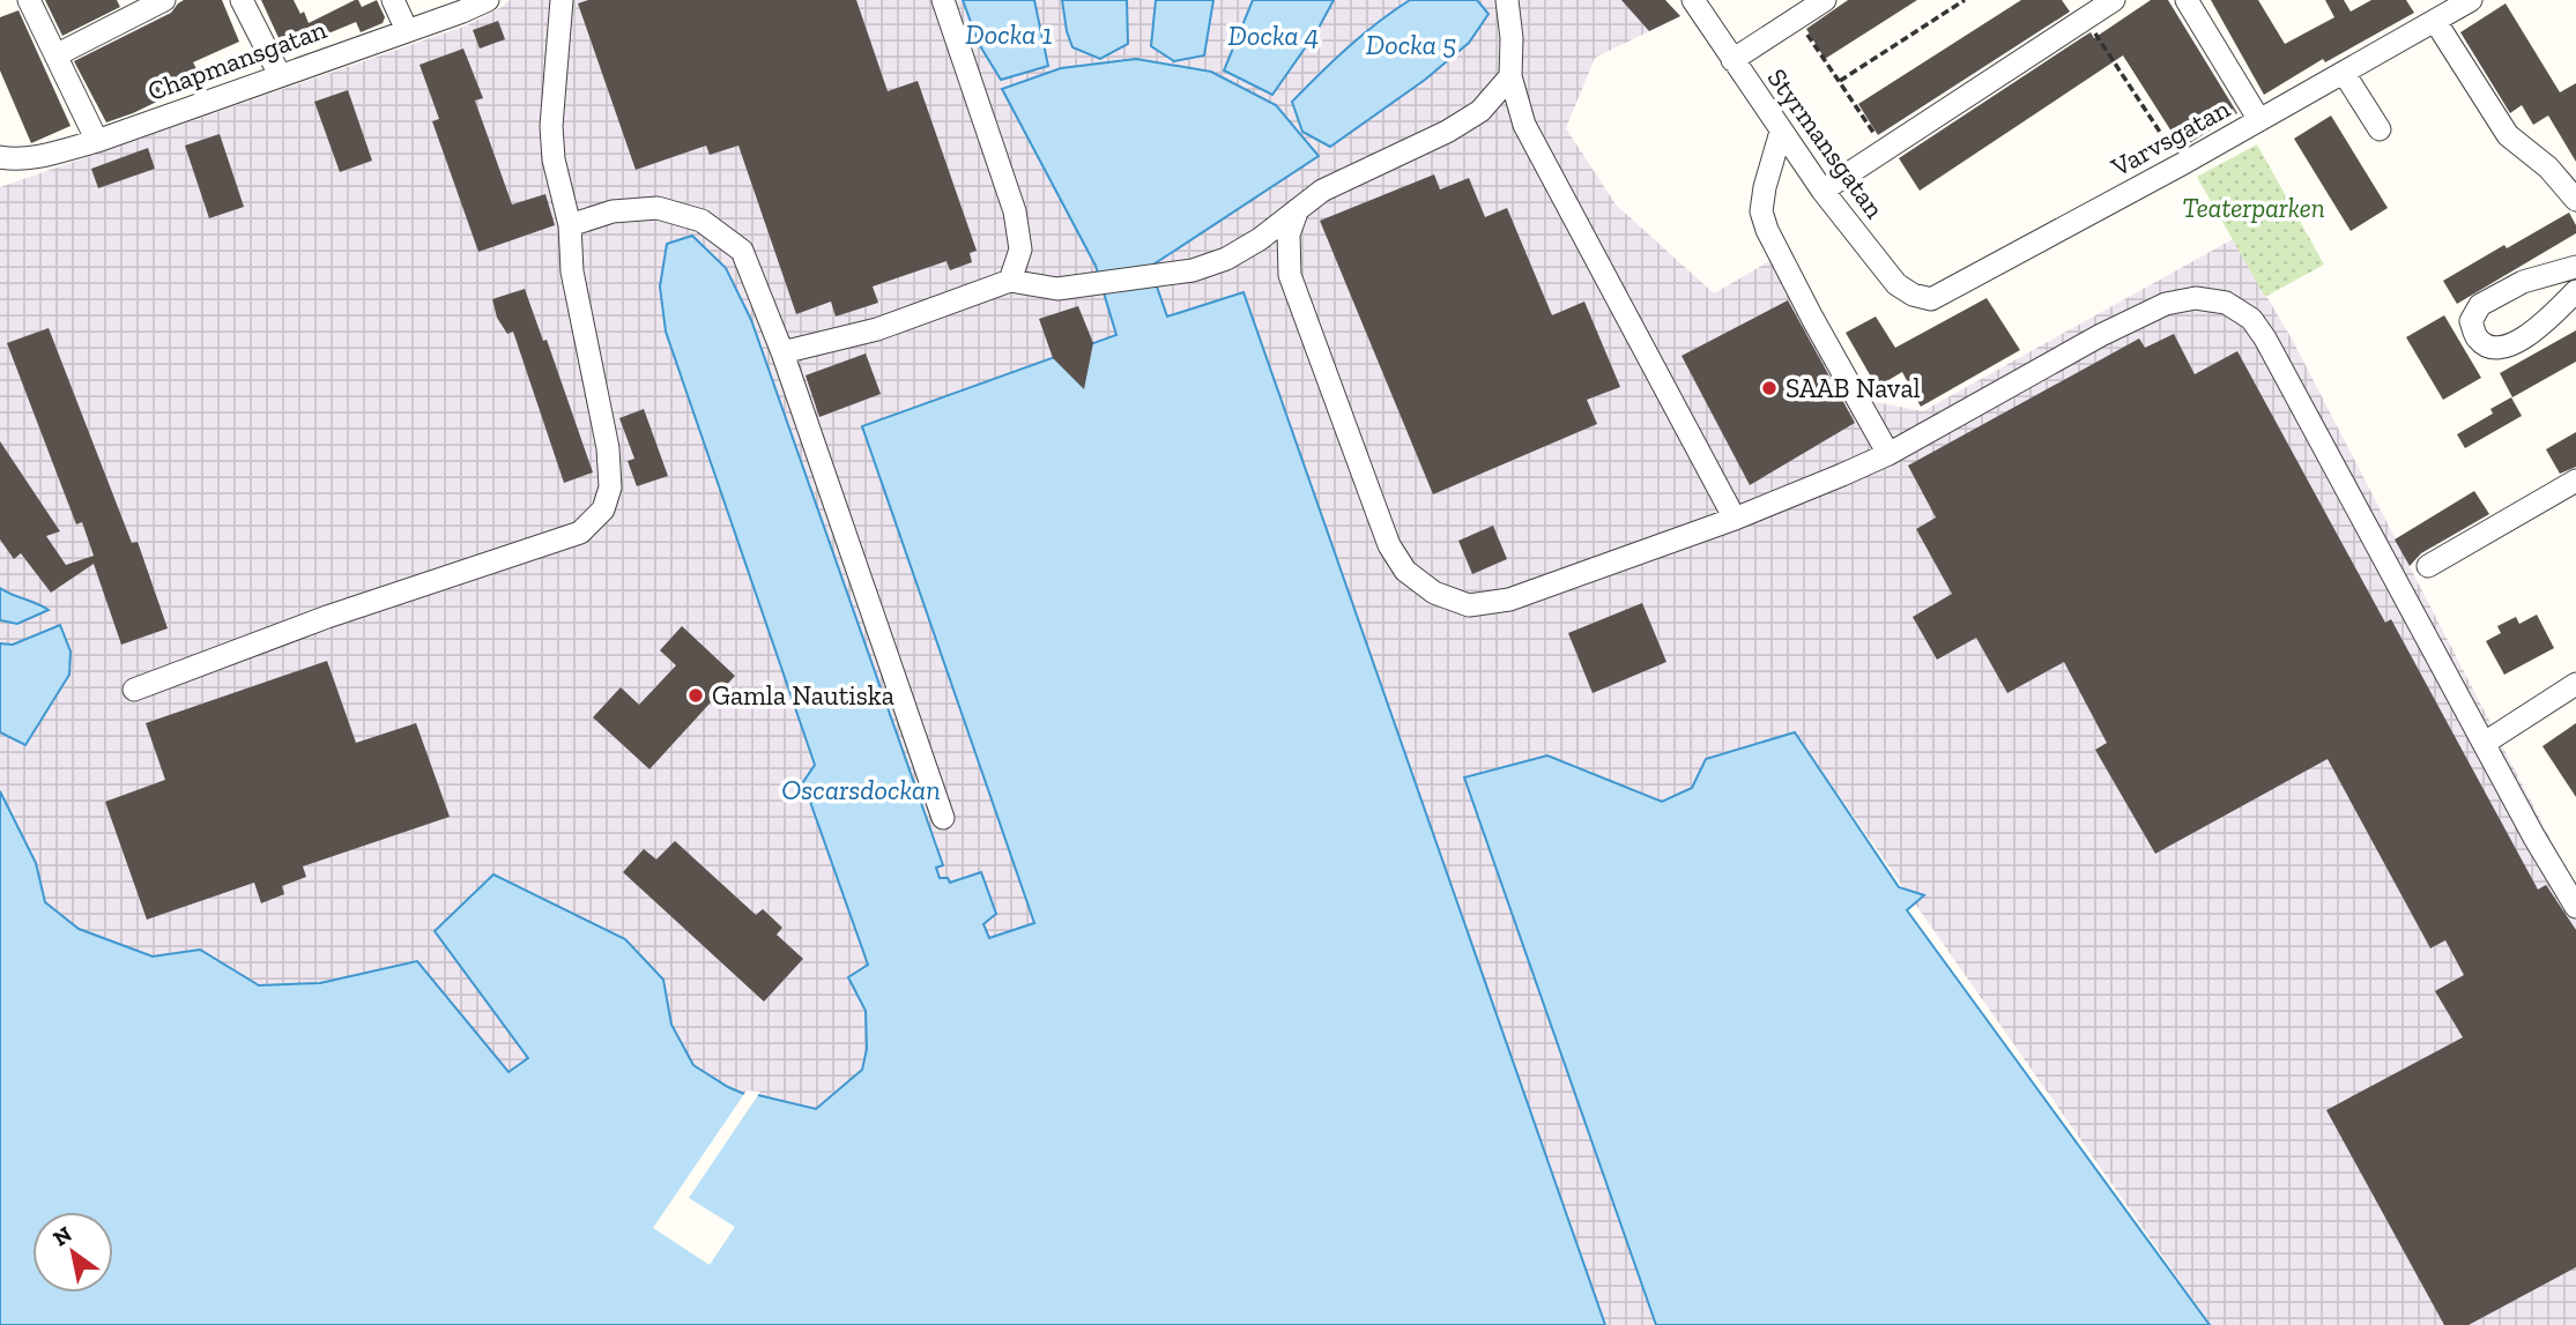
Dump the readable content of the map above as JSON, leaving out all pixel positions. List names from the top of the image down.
{
  "streets": {
    "street": ["Chapmansgatan", "Varvsgatan", "Styrmansgatan"]
  },
  "crossings": [
    ["Varvsgatan", "Styrmansgatan"]
  ],
  "water": [
    "Docka 1",
    "Docka 4",
    "Docka 5",
    "Oscarsdockan"
  ],
  "parks": ["Teaterparken"],
  "places": ["SAAB Naval", "Gamla Nautiska"],
  "north": "top left"
}
